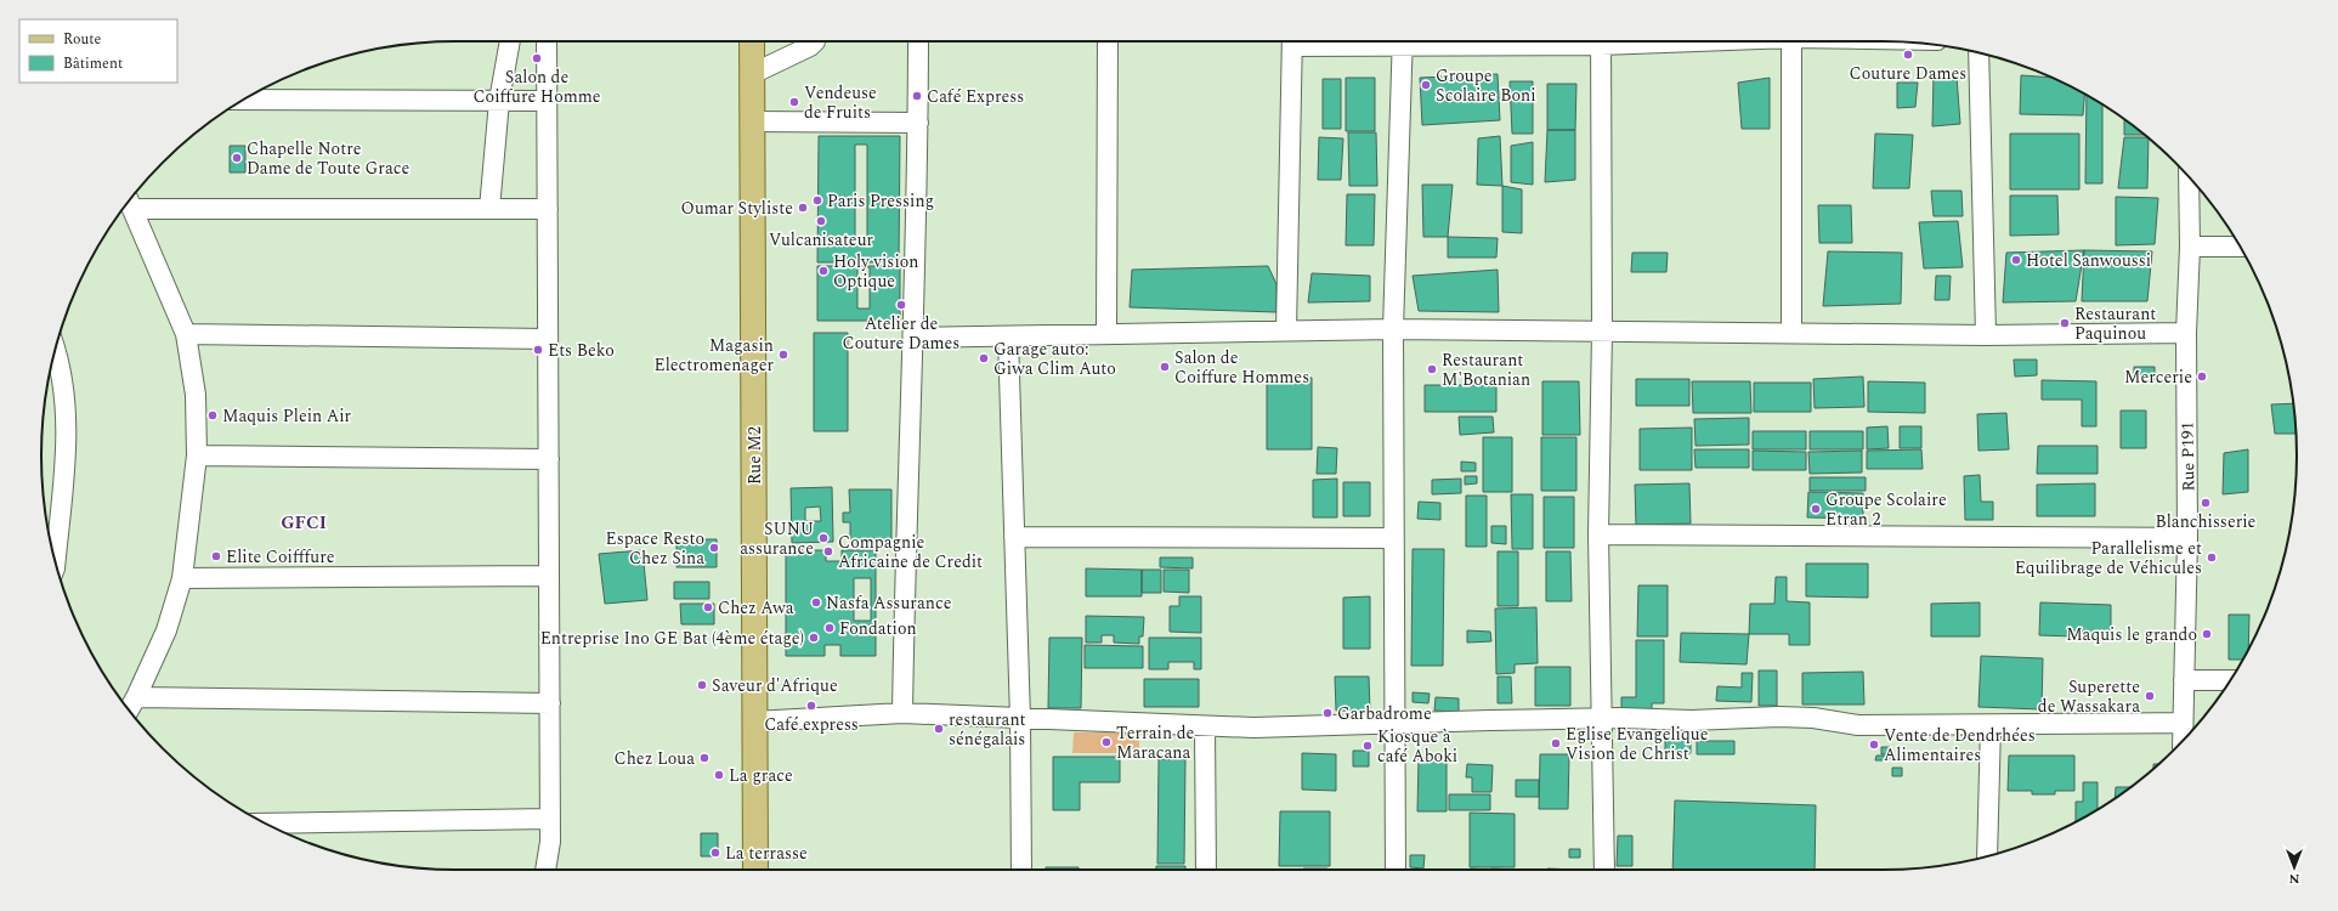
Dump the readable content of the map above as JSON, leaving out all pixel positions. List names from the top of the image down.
{
  "streets": {
    "main road": ["Rue M2"],
    "street": ["Rue P191"]
  },
  "districts": ["GFCI"],
  "places": [
    "Couture Dames",
    "Salon de Coiffure Homme",
    "Groupe Scolaire Boni",
    "Café Express",
    "Vendeuse de Fruits",
    "Chapelle Notre Dame de Toute Grace",
    "Paris Pressing",
    "Oumar Styliste",
    "Vulcanisateur",
    "Hotel Sanwoussi",
    "Holy vision Optique",
    "Atelier de Couture Dames",
    "Restaurant Paquinou",
    "Ets Beko",
    "Magasin Electromenager",
    "Garage auto: Giwa Clim Auto",
    "Salon de Coiffure Hommes",
    "Restaurant M'Botanian",
    "Mercerie",
    "Maquis Plein Air",
    "Blanchisserie",
    "Groupe Scolaire Etran 2",
    "SUNU assurance",
    "Espace Resto Chez Sina",
    "Compagnie Africaine de Credit",
    "Elite Coifffure",
    "Parallelisme et Equilibrage de Véhicules",
    "Nasfa Assurance",
    "Chez Awa",
    "Fondation",
    "Maquis le grando",
    "Entreprise Ino GE Bat (4ème étage)",
    "Saveur d'Afrique",
    "Superette de Wassakara",
    "Café express",
    "Garbadrome",
    "restaurant sénégalais",
    "Terrain de Maracana",
    "Eglise Evangelique Vision de Christ",
    "Vente de Dendrhées Alimentaires",
    "Kiosque à café Aboki",
    "Chez Loua",
    "La grace",
    "La terrasse"
  ],
  "legend": ["Route", "Bâtiment"],
  "north": "bottom"
}
